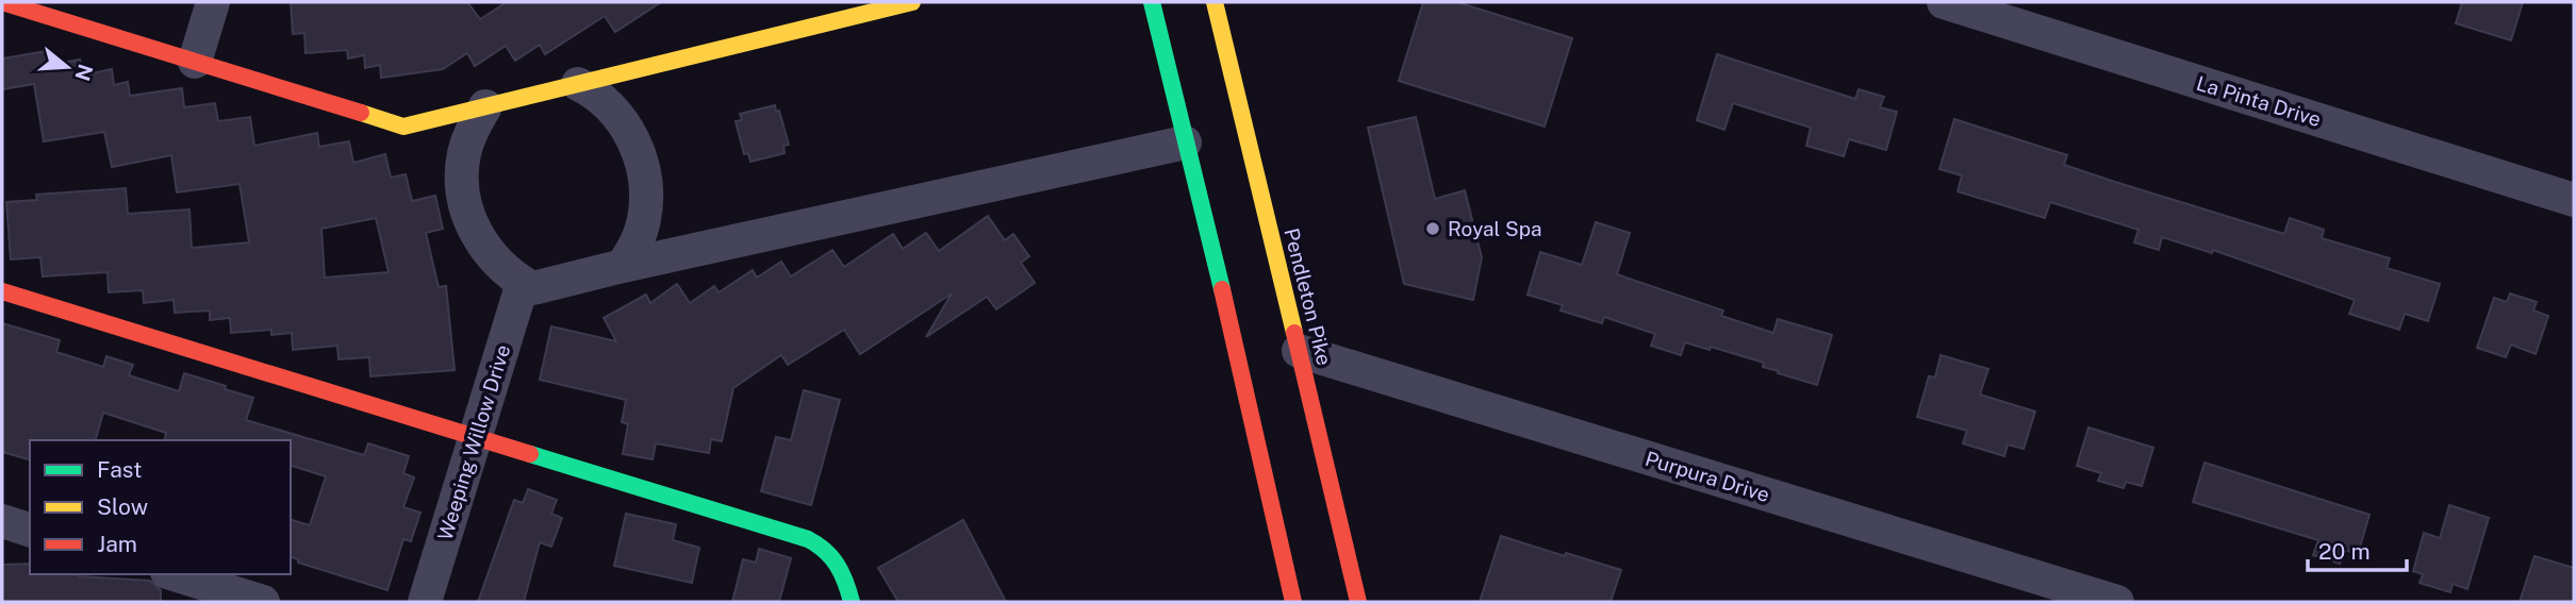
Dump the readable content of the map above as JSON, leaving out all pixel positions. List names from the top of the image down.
{
  "streets": {
    "street": [
      "La Pinta Drive",
      "Pendleton Pike",
      "Weeping Willow Drive",
      "Purpura Drive"
    ]
  },
  "crossings": [
    ["Pendleton Pike", "Purpura Drive"]
  ],
  "places": ["Royal Spa"],
  "legend": ["Fast", "Slow", "Jam"],
  "scale_bar": "20 m",
  "north": "right"
}
